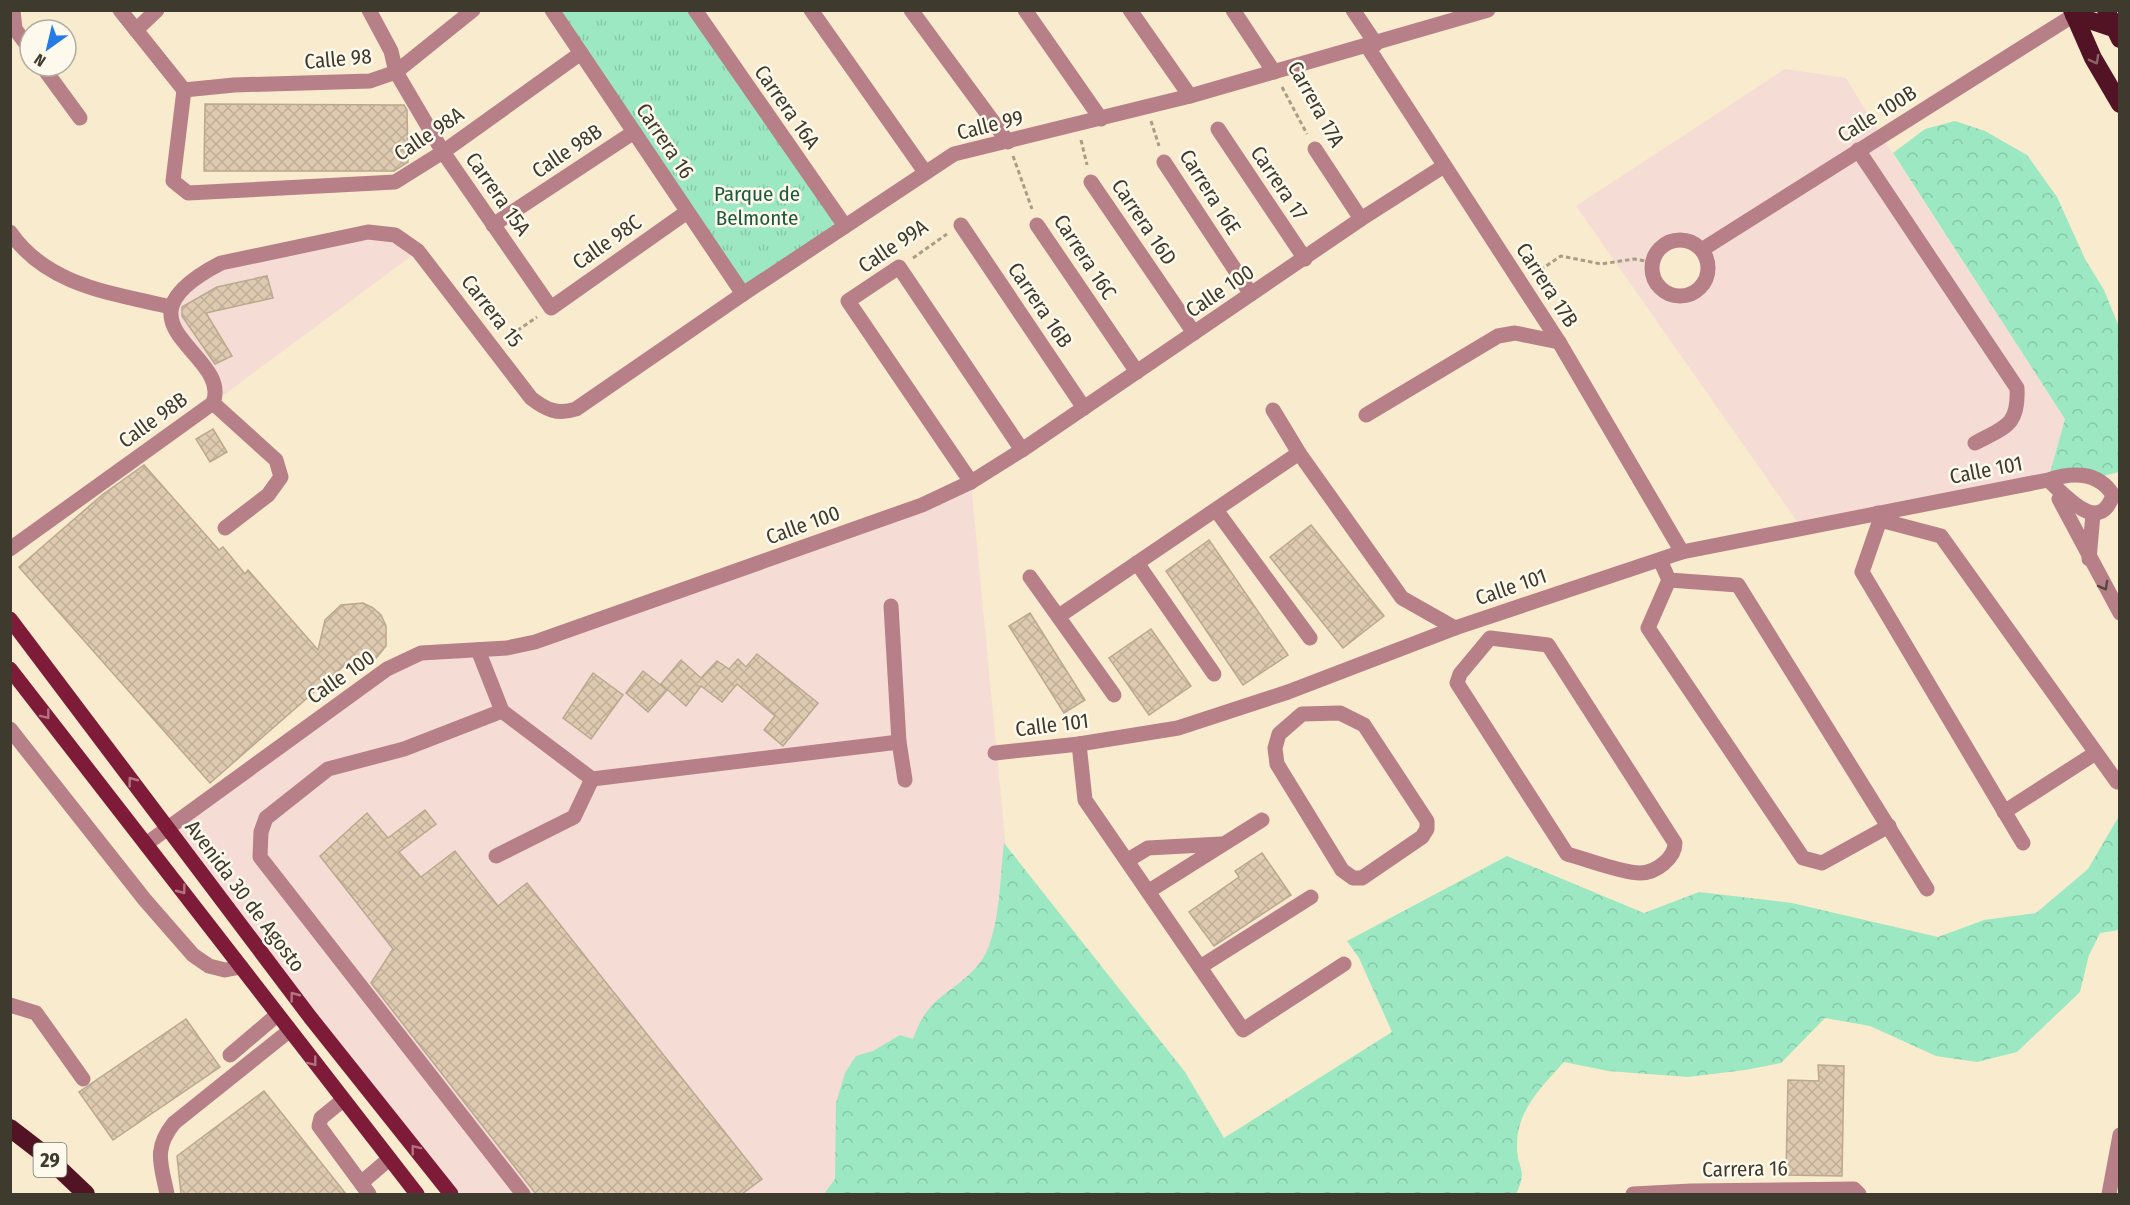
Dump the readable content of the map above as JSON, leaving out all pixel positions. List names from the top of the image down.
{
  "streets": {
    "highway": ["29"],
    "main road": ["Avenida 30 de Agosto"],
    "street": [
      "Calle 98",
      "Carrera 17A",
      "Carrera 16A",
      "Calle 100B",
      "Calle 99",
      "Calle 98A",
      "Carrera 16",
      "Calle 98B",
      "Carrera 17",
      "Carrera 16E",
      "Carrera 15A",
      "Carrera 16D",
      "Calle 98C",
      "Calle 99A",
      "Carrera 16C",
      "Carrera 17B",
      "Calle 100",
      "Carrera 16B",
      "Carrera 15",
      "Calle 101"
    ]
  },
  "crossings": [
    ["Calle 98", "Calle 98A"],
    ["Calle 98", "Carrera 15A"],
    ["Carrera 17A", "Calle 99"],
    ["Carrera 17A", "Calle 100"],
    ["Carrera 16A", "Calle 99"],
    ["Calle 99", "Carrera 16"],
    ["Calle 99", "Carrera 16E"],
    ["Calle 99", "Carrera 16D"],
    ["Calle 99", "Carrera 16C"],
    ["Calle 99", "Carrera 17B"],
    ["Calle 99", "Carrera 15"],
    ["Calle 98A", "Carrera 16"],
    ["Calle 98A", "Carrera 15A"],
    ["Carrera 16", "Calle 98B"],
    ["Carrera 16", "Calle 98C"],
    ["Calle 98B", "Carrera 15A"],
    ["Calle 98B", "Carrera 15"],
    ["Carrera 17", "Calle 100"],
    ["Carrera 16E", "Calle 100"],
    ["Carrera 15A", "Calle 98C"],
    ["Carrera 16D", "Calle 100"],
    ["Calle 99A", "Calle 100"],
    ["Calle 99A", "Carrera 16B"],
    ["Carrera 16C", "Calle 100"],
    ["Carrera 17B", "Calle 100"],
    ["Carrera 17B", "Calle 101"],
    ["Calle 100", "Carrera 16B"],
    ["Calle 100", "Avenida 30 de Agosto"]
  ],
  "parks": ["Parque de Belmonte"],
  "north": "bottom left"
}
